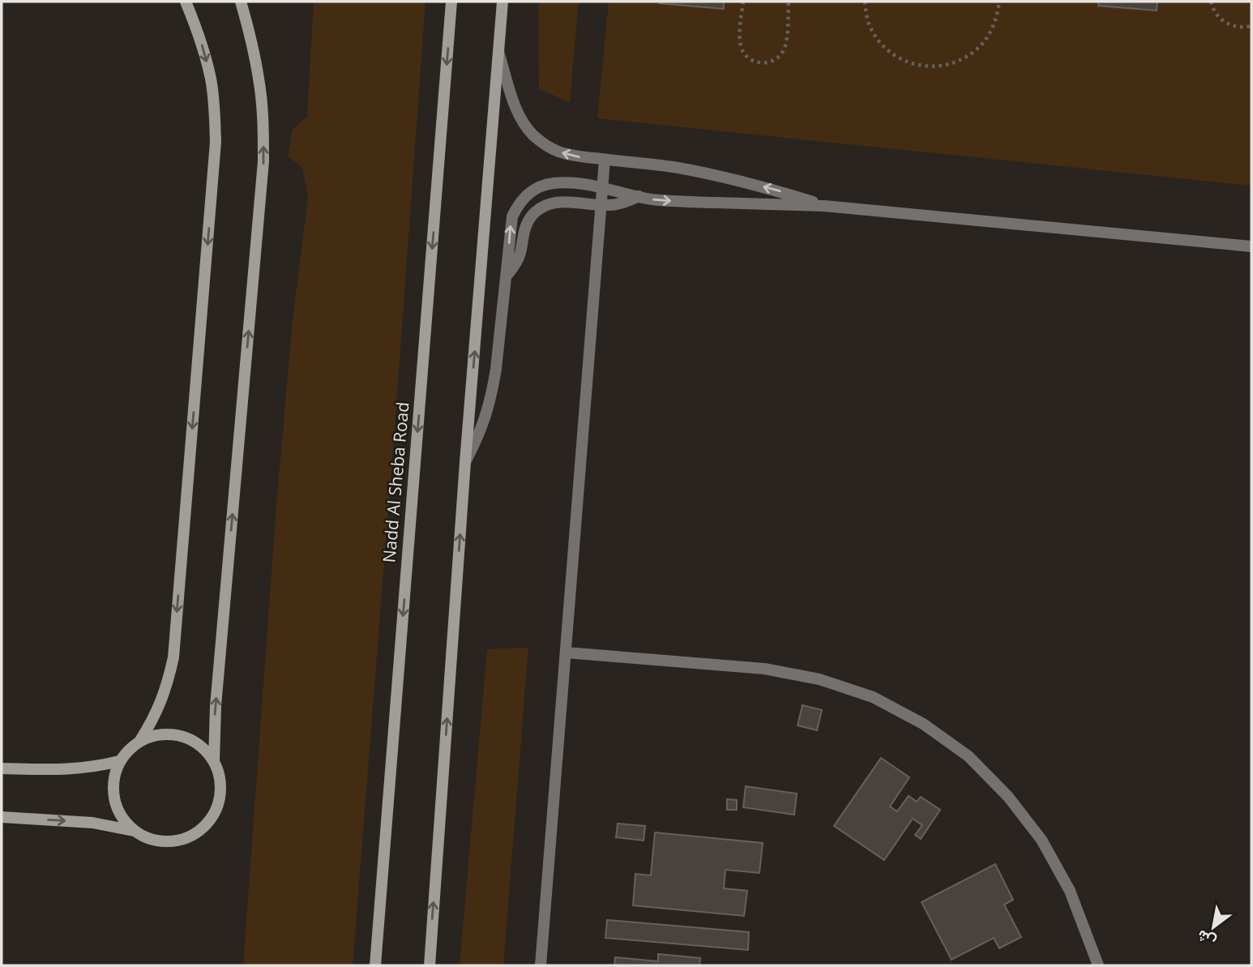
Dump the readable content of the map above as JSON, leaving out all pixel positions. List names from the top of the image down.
{
  "streets": {
    "street": ["Nadd Al Sheba Road"]
  },
  "north": "bottom left"
}
